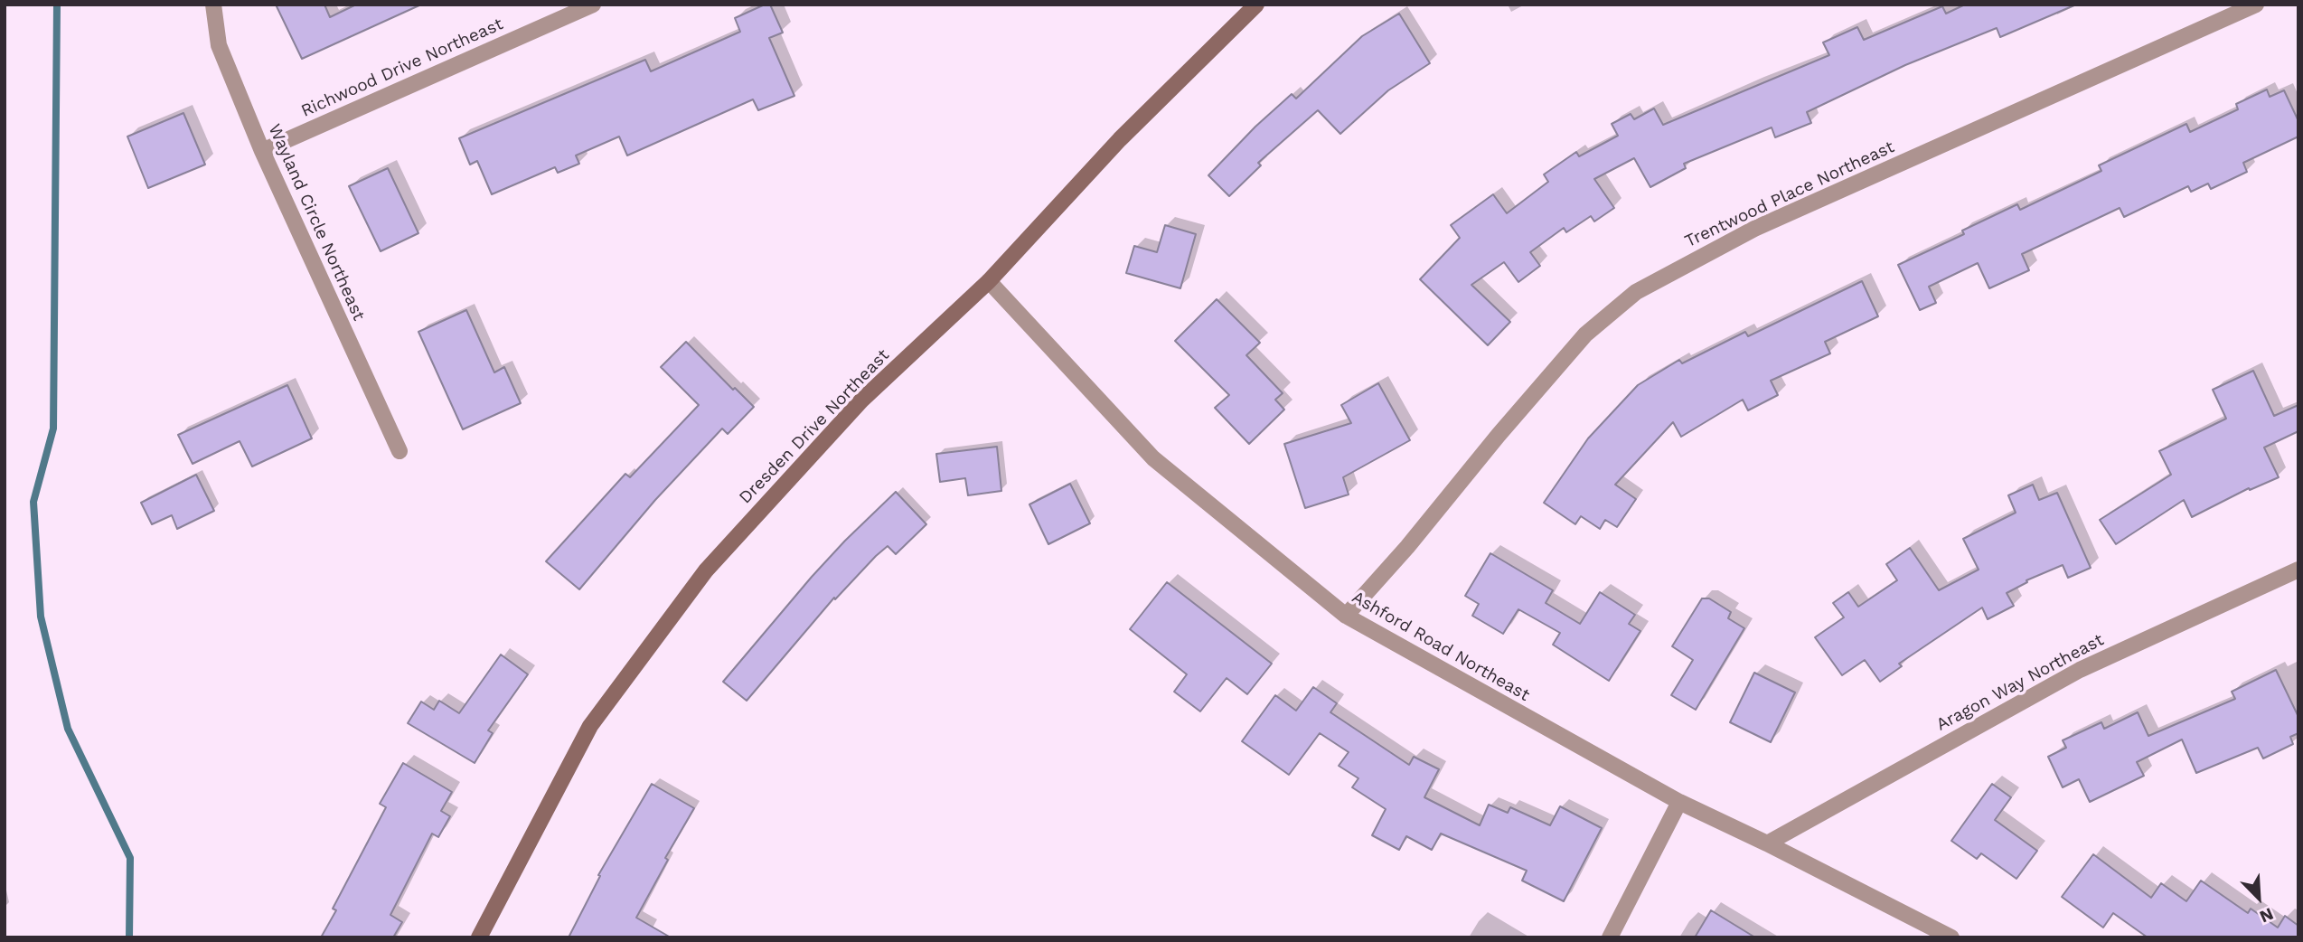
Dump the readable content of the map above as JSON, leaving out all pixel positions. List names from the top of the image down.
{
  "streets": {
    "street": [
      "Richwood Drive Northeast",
      "Trentwood Place Northeast",
      "Wayland Circle Northeast",
      "Dresden Drive Northeast",
      "Ashford Road Northeast",
      "Aragon Way Northeast"
    ]
  },
  "crossings": [
    ["Richwood Drive Northeast", "Wayland Circle Northeast"],
    ["Trentwood Place Northeast", "Ashford Road Northeast"],
    ["Dresden Drive Northeast", "Ashford Road Northeast"],
    ["Ashford Road Northeast", "Aragon Way Northeast"]
  ],
  "north": "bottom right"
}
